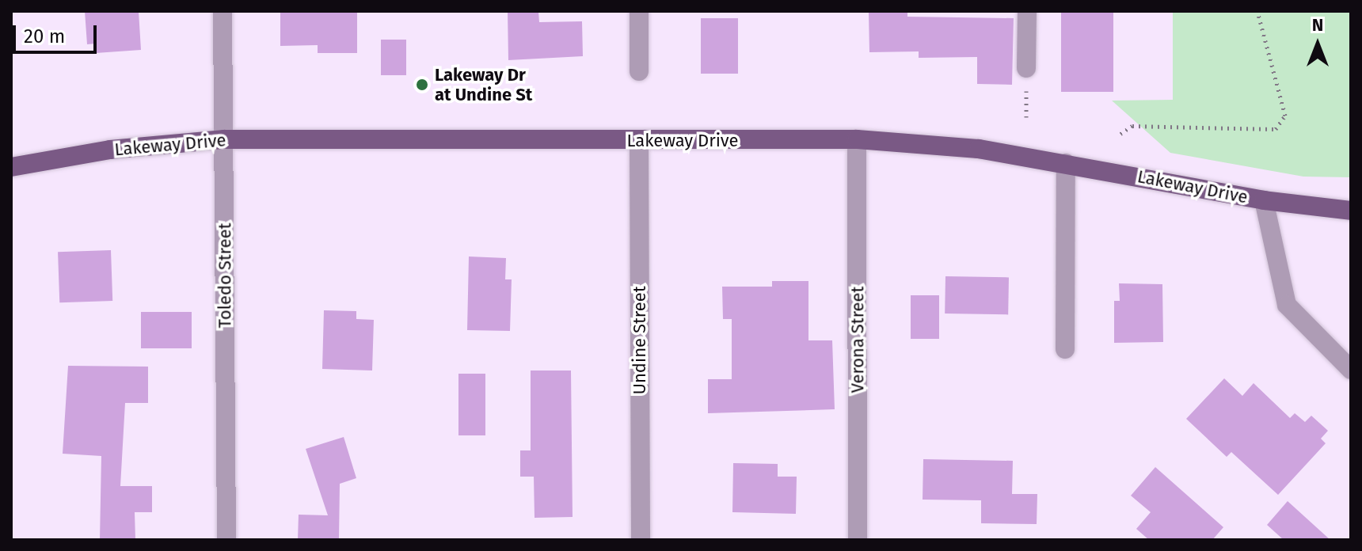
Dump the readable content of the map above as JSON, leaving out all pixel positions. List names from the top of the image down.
{
  "streets": {
    "main road": ["Lakeway Drive"],
    "street": ["Toledo Street", "Verona Street", "Undine Street"]
  },
  "crossings": [
    ["Lakeway Drive", "Toledo Street"],
    ["Lakeway Drive", "Verona Street"],
    ["Lakeway Drive", "Undine Street"]
  ],
  "places": ["Lakeway Dr at Undine St"],
  "scale_bar": "20 m",
  "north": "top"
}
